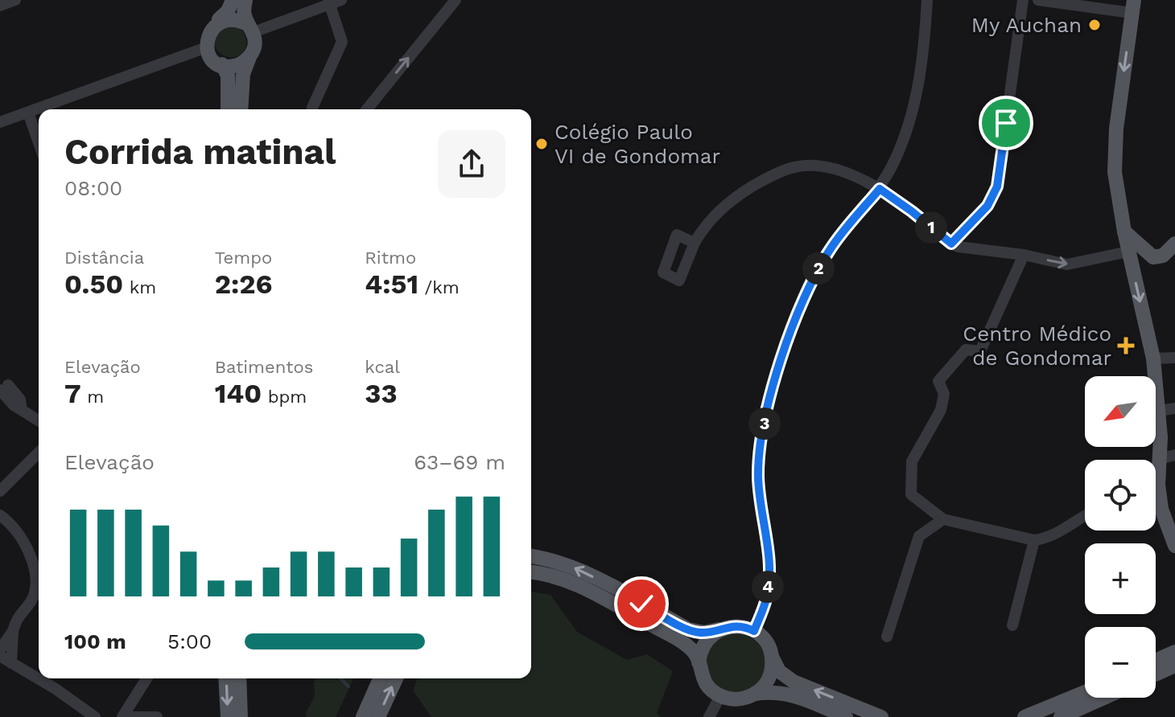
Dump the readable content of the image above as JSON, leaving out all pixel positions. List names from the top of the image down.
{
  "places": {
    "other": ["My Auchan", "Colégio Paulo VI de Gondomar"],
    "health": ["Centro Médico de Gondomar"]
  },
  "north": "bottom left",
  "page": {
    "heading": ["Corrida matinal", "08:00"],
    "pins": [
      "1",
      "2",
      "3",
      "4"
    ],
    "stats": [
      ["Distância", "0.50 km"],
      ["Tempo", "2:26"],
      ["Ritmo", "4:51 /km"],
      ["Elevação", "7 m"],
      ["Batimentos", "140 bpm"],
      ["kcal", "33"]
    ],
    "map_buttons": ["+", "−"],
    "chart": ["Elevação", "63–69 m"],
    "list": [
      {
        "name": "100 m",
        "note": "5:00"
      }
    ]
  }
}
